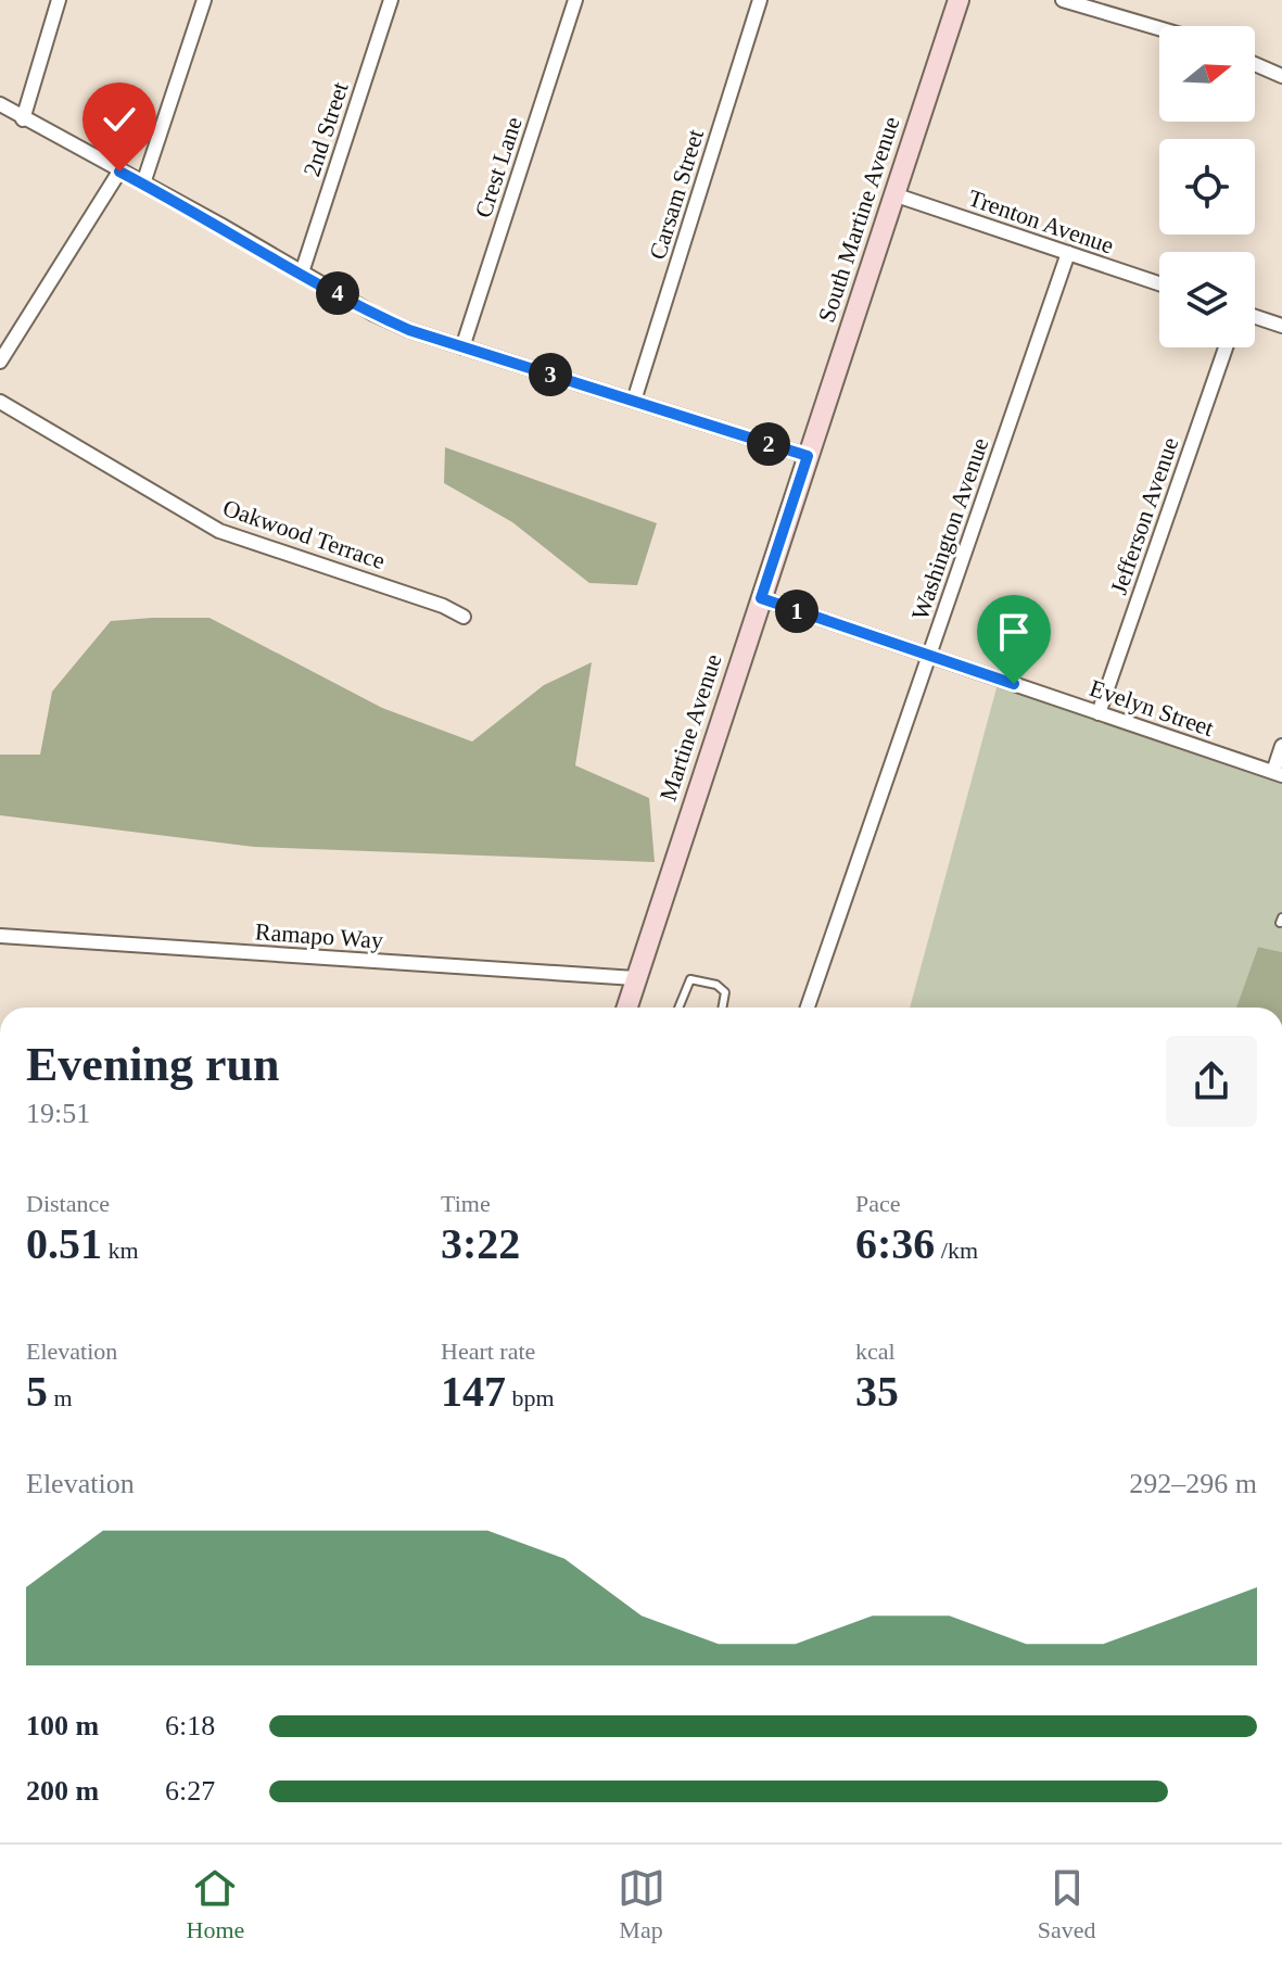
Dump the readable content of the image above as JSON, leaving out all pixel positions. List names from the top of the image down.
{
  "streets": {
    "main road": ["South Martine Avenue", "Martine Avenue"],
    "street": [
      "2nd Street",
      "Crest Lane",
      "Carsam Street",
      "Trenton Avenue",
      "Jefferson Avenue",
      "Washington Avenue",
      "Oakwood Terrace",
      "Evelyn Street",
      "Ramapo Way"
    ]
  },
  "crossings": [
    ["South Martine Avenue", "Trenton Avenue"],
    ["South Martine Avenue", "Martine Avenue"],
    ["Trenton Avenue", "Washington Avenue"],
    ["Jefferson Avenue", "Evelyn Street"],
    ["Washington Avenue", "Evelyn Street"],
    ["Evelyn Street", "Martine Avenue"],
    ["Martine Avenue", "Ramapo Way"]
  ],
  "north": "right",
  "page": {
    "pins": [
      "4",
      "3",
      "2",
      "1"
    ],
    "heading": ["Evening run", "19:51"],
    "stats": [
      ["Distance", "0.51 km"],
      ["Time", "3:22"],
      ["Pace", "6:36 /km"],
      ["Elevation", "5 m"],
      ["Heart rate", "147 bpm"],
      ["kcal", "35"]
    ],
    "chart": ["Elevation", "292–296 m"],
    "list": [
      {
        "name": "100 m",
        "note": "6:18"
      },
      {
        "name": "200 m",
        "note": "6:27"
      }
    ],
    "tabs": ["Home", "Map", "Saved"]
  }
}
